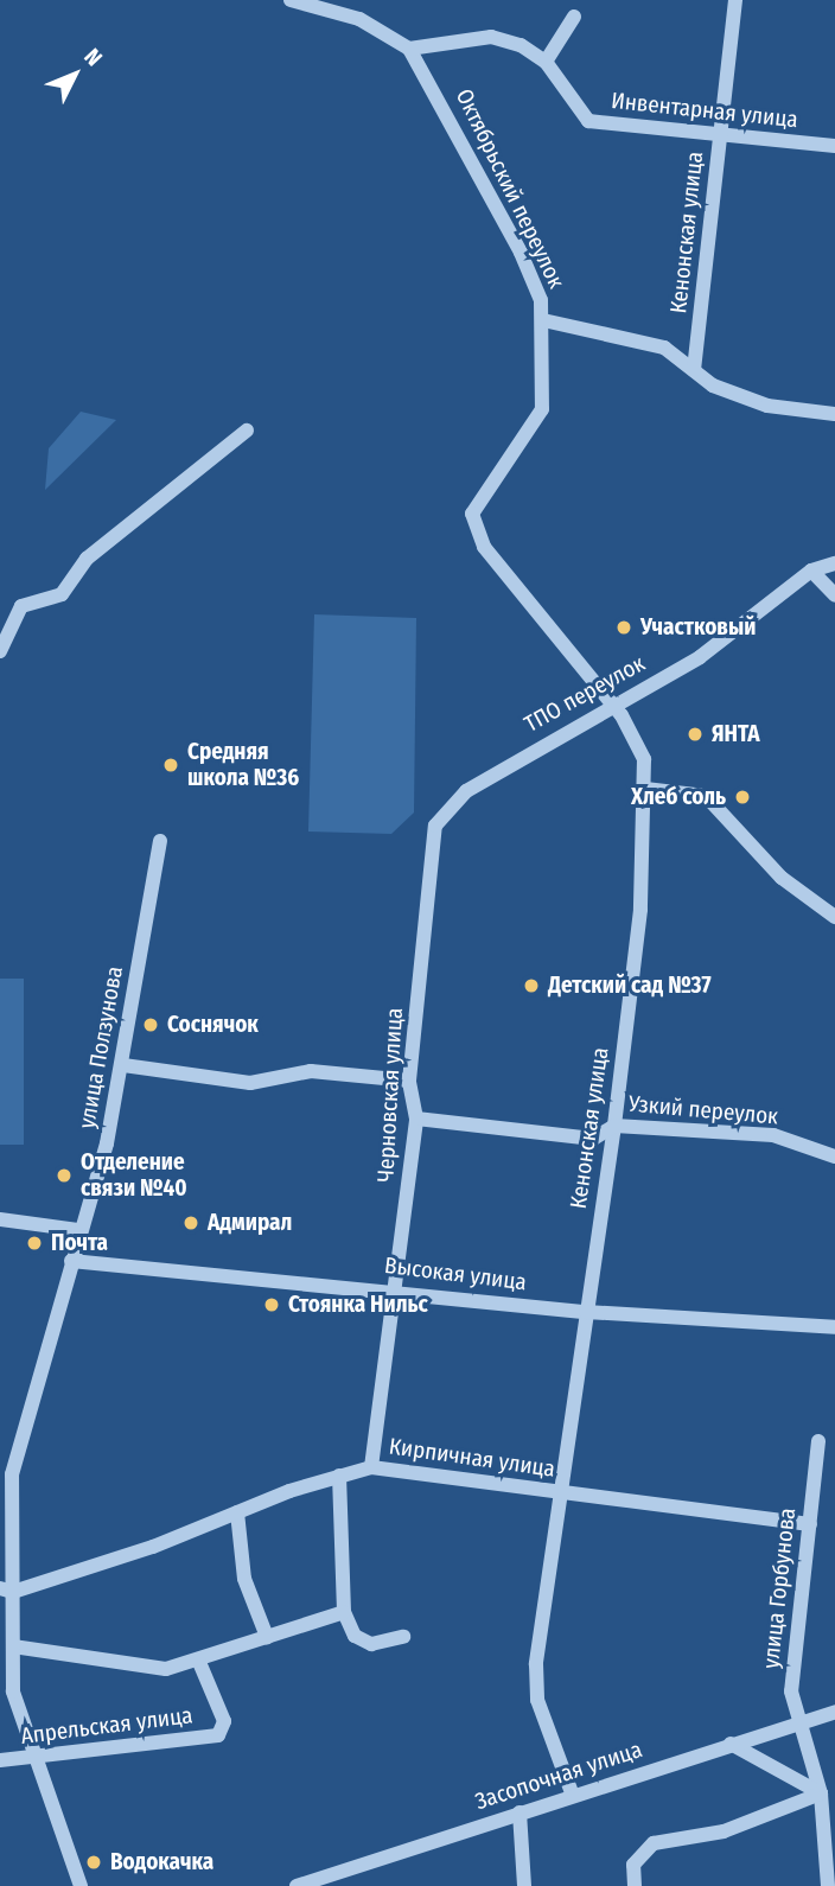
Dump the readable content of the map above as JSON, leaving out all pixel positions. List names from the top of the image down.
{
  "streets": {
    "street": [
      "Инвентарная улица",
      "Октябрьский переулок",
      "Кенонская улица",
      "ТПО переулок",
      "улица Ползунова",
      "Черновская улица",
      "Узкий переулок",
      "Высокая улица",
      "Кирпичная улица",
      "улица Горбунова",
      "Апрельская улица",
      "Засопочная улица"
    ]
  },
  "crossings": [
    ["Инвентарная улица", "Октябрьский переулок"],
    ["Инвентарная улица", "Кенонская улица"],
    ["Октябрьский переулок", "Кенонская улица"],
    ["Кенонская улица", "ТПО переулок"],
    ["Кенонская улица", "Узкий переулок"],
    ["Кенонская улица", "Высокая улица"],
    ["Кенонская улица", "Кирпичная улица"],
    ["Кенонская улица", "Засопочная улица"],
    ["ТПО переулок", "Черновская улица"],
    ["улица Ползунова", "Высокая улица"],
    ["улица Ползунова", "Кирпичная улица"],
    ["улица Ползунова", "Апрельская улица"],
    ["Черновская улица", "Узкий переулок"],
    ["Черновская улица", "Высокая улица"],
    ["Черновская улица", "Кирпичная улица"],
    ["Кирпичная улица", "улица Горбунова"],
    ["улица Горбунова", "Засопочная улица"]
  ],
  "places": [
    "Участковый",
    "ЯНТА",
    "Средняя школа №36",
    "Хлеб соль",
    "Детский сад №37",
    "Соснячок",
    "Отделение связи №40",
    "Адмирал",
    "Почта",
    "Стоянка Нильс",
    "Водокачка"
  ],
  "north": "top right"
}
